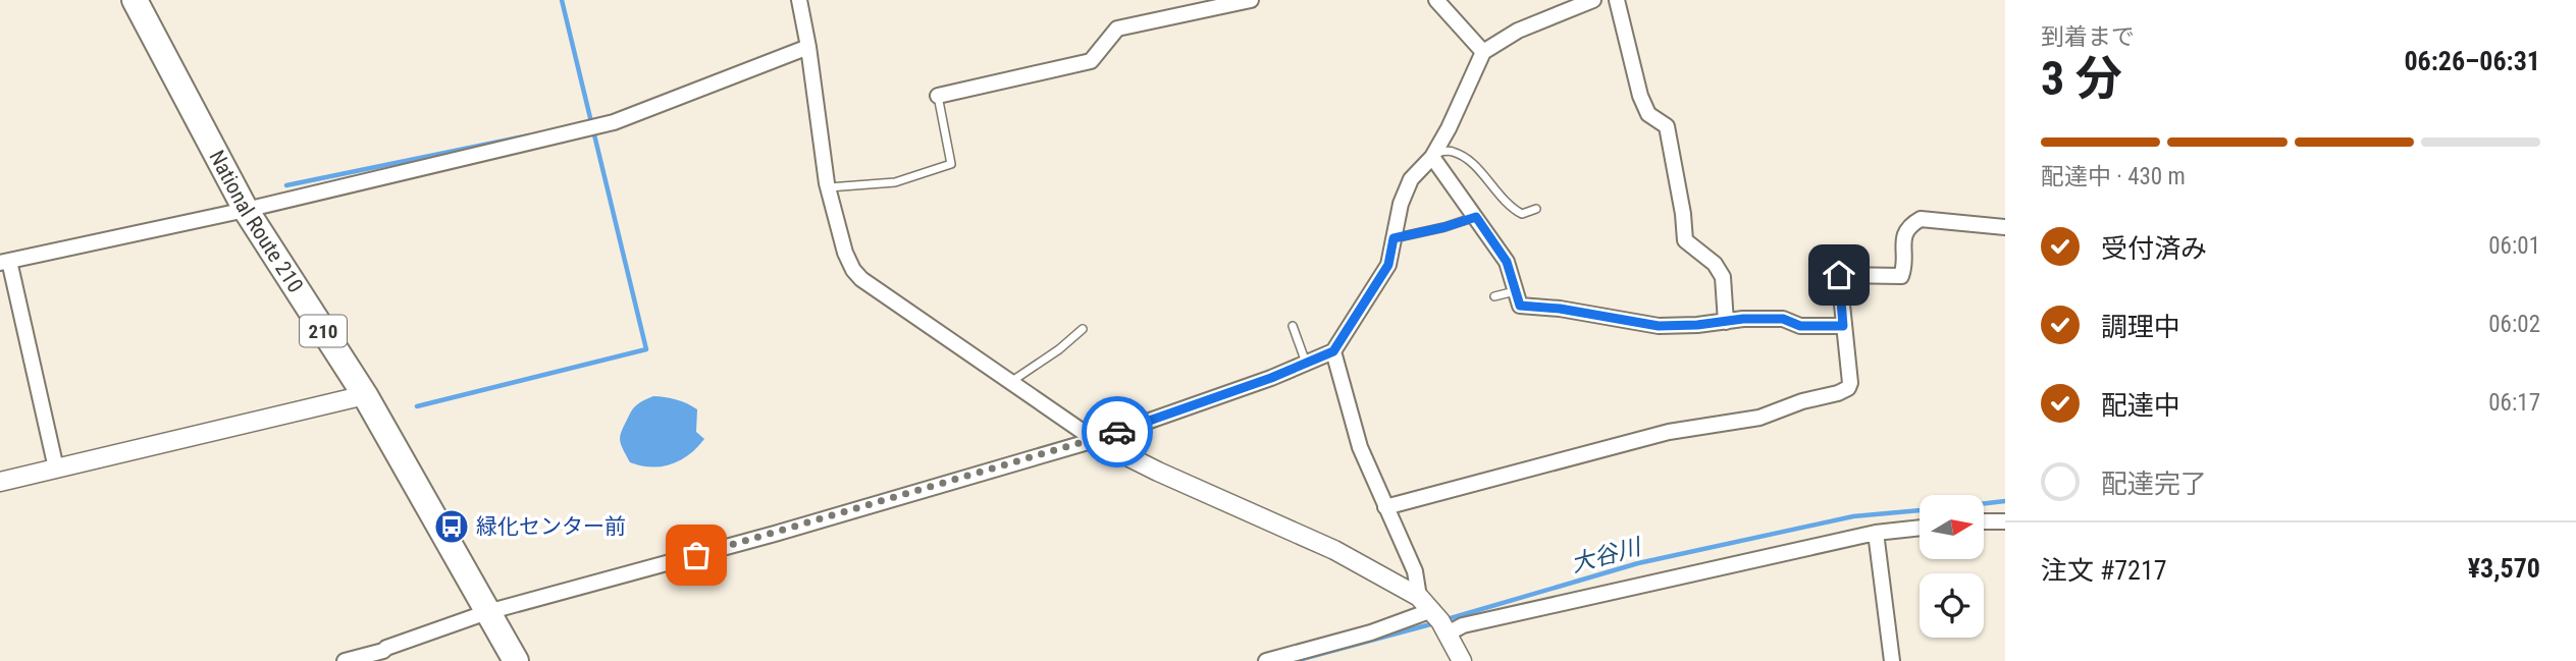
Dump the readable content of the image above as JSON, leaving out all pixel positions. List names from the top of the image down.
{
  "streets": {
    "highway": ["National Route 210", "210"]
  },
  "water": ["大谷川"],
  "places": {
    "bus stop": ["緑化センター前"]
  },
  "north": "right",
  "page": {
    "heading": ["3 分", "到着まで", "06:26–06:31"],
    "panel": ["注文 #7217", "¥3,570"],
    "bar": "配達中 · 430 m",
    "list": [
      ["受付済み", "06:01"],
      ["調理中", "06:02"],
      ["配達中", "06:17"],
      "配達完了"
    ]
  }
}
